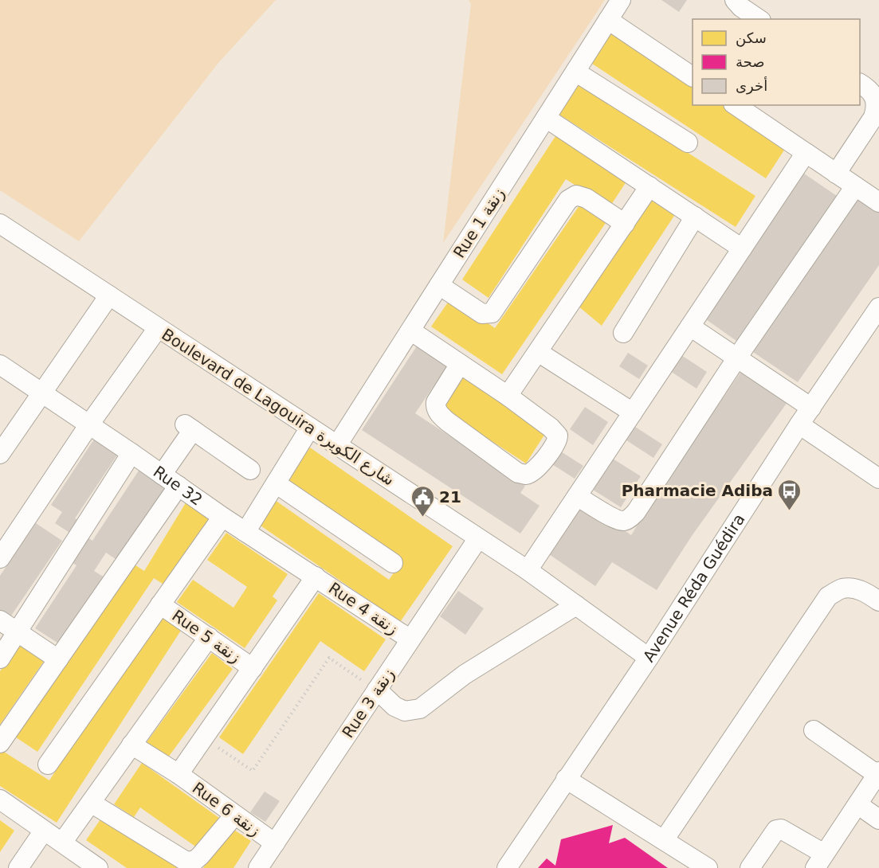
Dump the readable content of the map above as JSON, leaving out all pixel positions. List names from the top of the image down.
{
  "streets": {
    "street": [
      "Rue 1 زنقة",
      "Boulevard de Lagouira شارع الكويرة",
      "Rue 32",
      "Avenue Réda Guédira",
      "Rue 4 زنقة",
      "Rue 5 زنقة",
      "Rue 3 زنقة",
      "Rue 6 زنقة"
    ]
  },
  "crossings": [
    ["Rue 1 زنقة", "Boulevard de Lagouira شارع الكويرة"],
    ["Boulevard de Lagouira شارع الكويرة", "Avenue Réda Guédira"],
    ["Boulevard de Lagouira شارع الكويرة", "Rue 3 زنقة"],
    ["Rue 32", "Rue 4 زنقة"],
    ["Rue 4 زنقة", "Rue 3 زنقة"],
    ["Rue 3 زنقة", "Rue 6 زنقة"]
  ],
  "places": {
    "bus stop": ["Pharmacie Adiba"],
    "public building": ["21"]
  },
  "legend": ["سكن", "صحة", "أخرى"]
}
